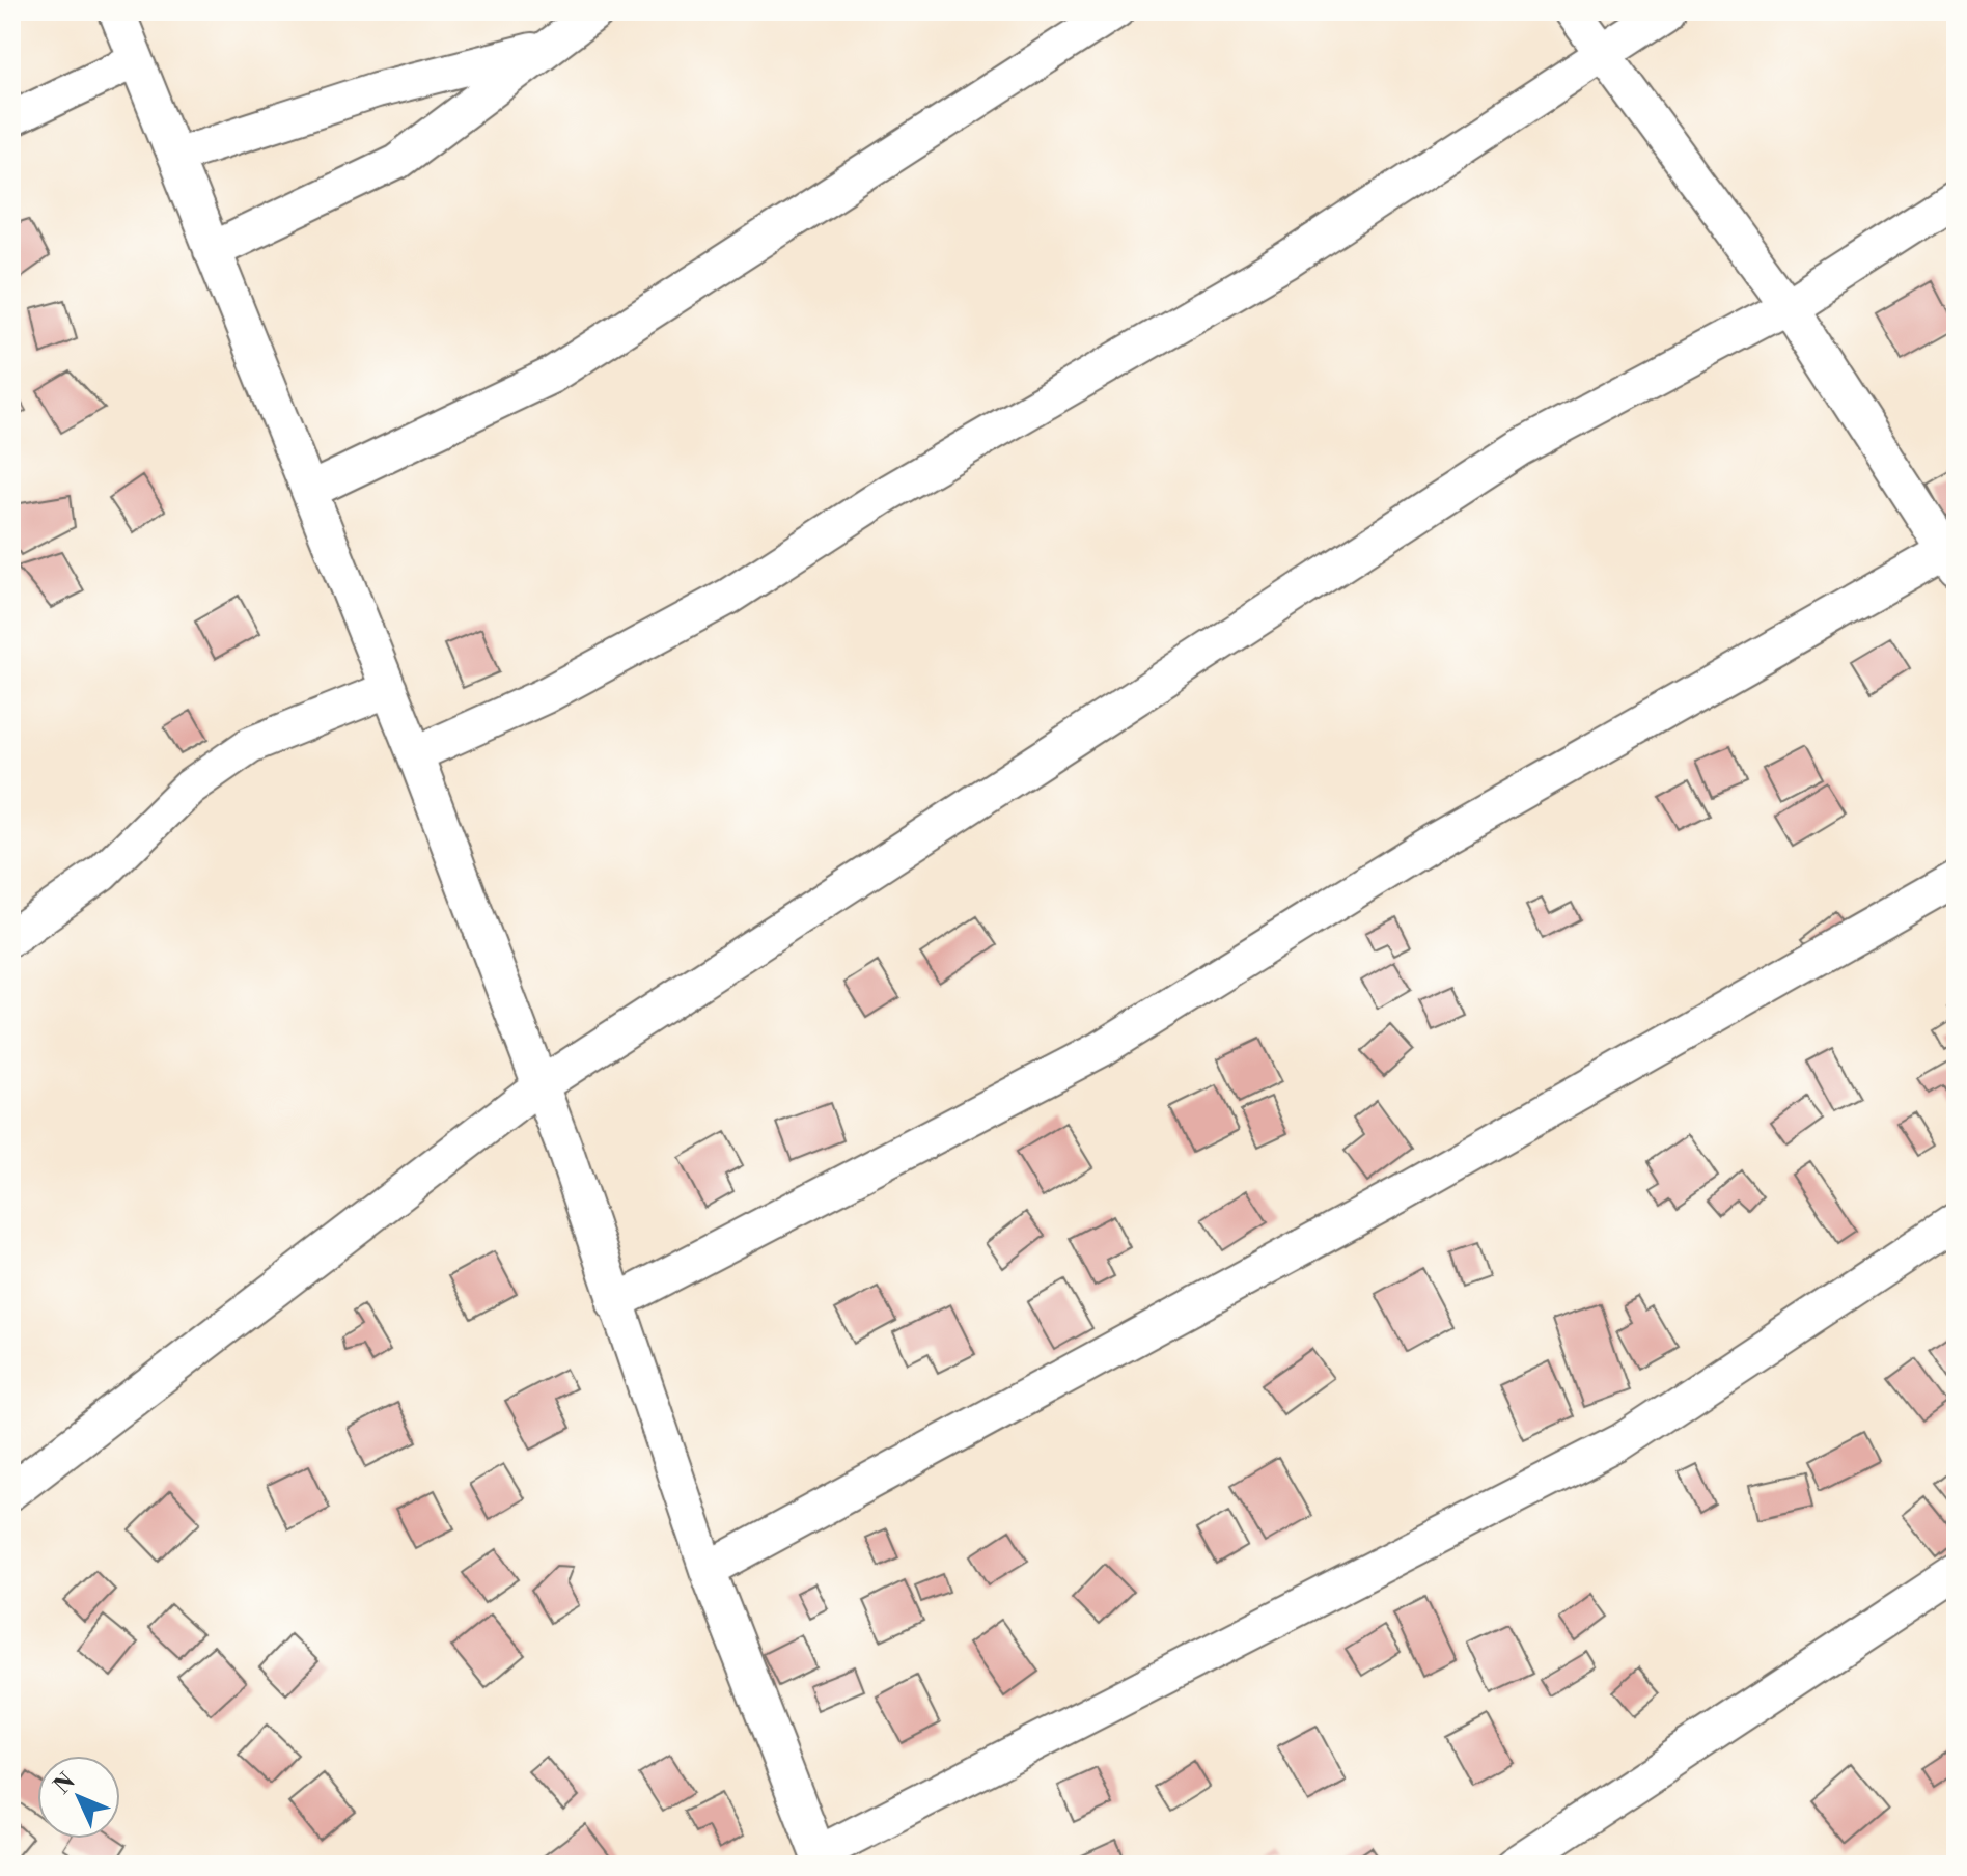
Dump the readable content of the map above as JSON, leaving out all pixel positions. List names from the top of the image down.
{
  "north": "top left"
}
